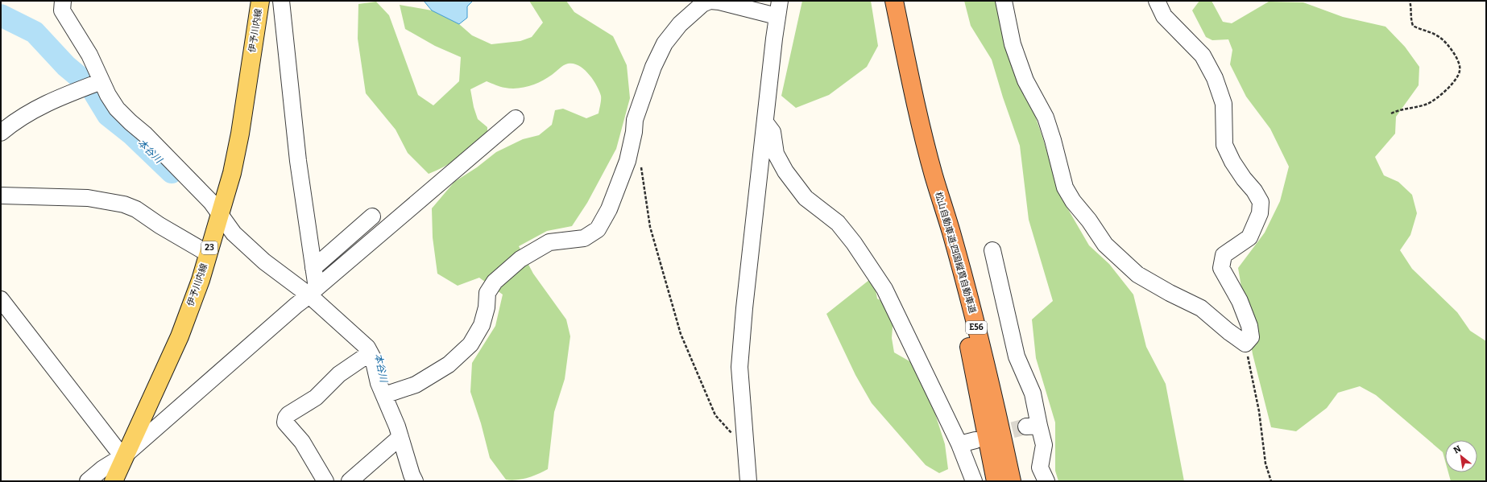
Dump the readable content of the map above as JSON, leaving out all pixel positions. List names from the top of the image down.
{
  "streets": {
    "highway": ["松山自動車道;四国縦貫自動車道", "E56"],
    "main road": ["伊予川内線", "23"]
  },
  "water": ["本谷川"],
  "north": "top left"
}
